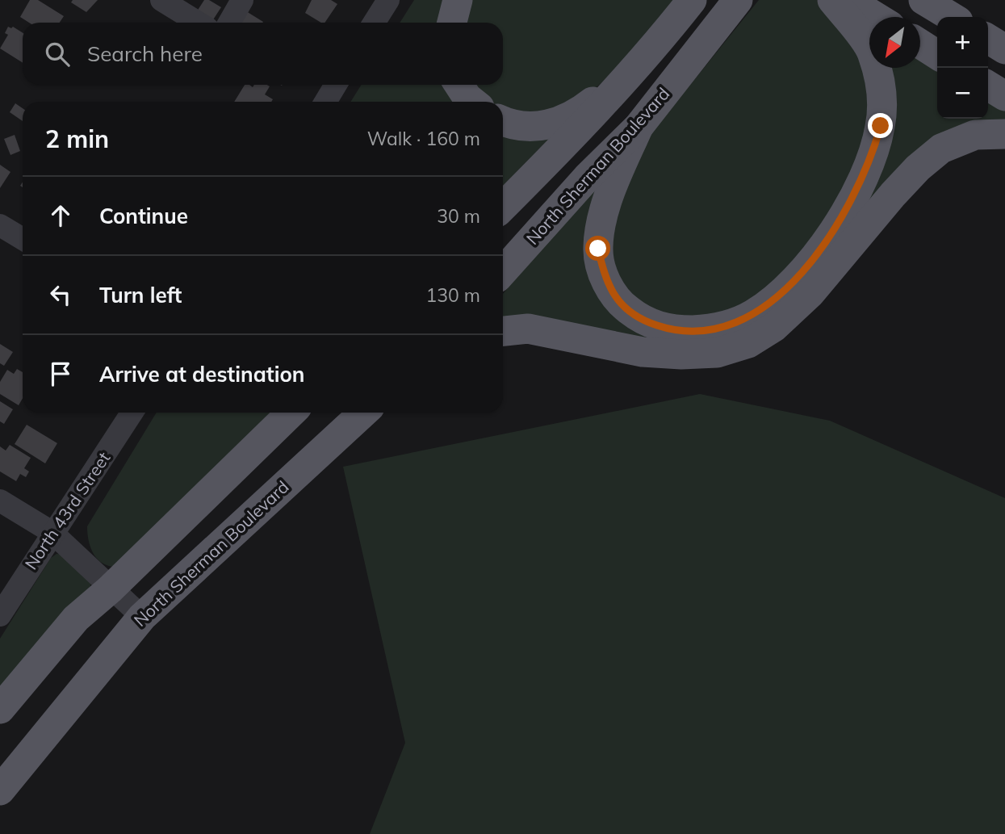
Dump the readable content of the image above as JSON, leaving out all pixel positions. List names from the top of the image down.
{
  "streets": {
    "main road": ["North Sherman Boulevard"],
    "street": ["North 43rd Street"]
  },
  "north": "bottom left",
  "page": {
    "map_buttons": ["+", "−"],
    "search": "Search here",
    "heading": ["2 min", "Walk · 160 m"],
    "list": [
      ["Continue", "30 m"],
      ["Turn left", "130 m"],
      "Arrive at destination"
    ]
  }
}
